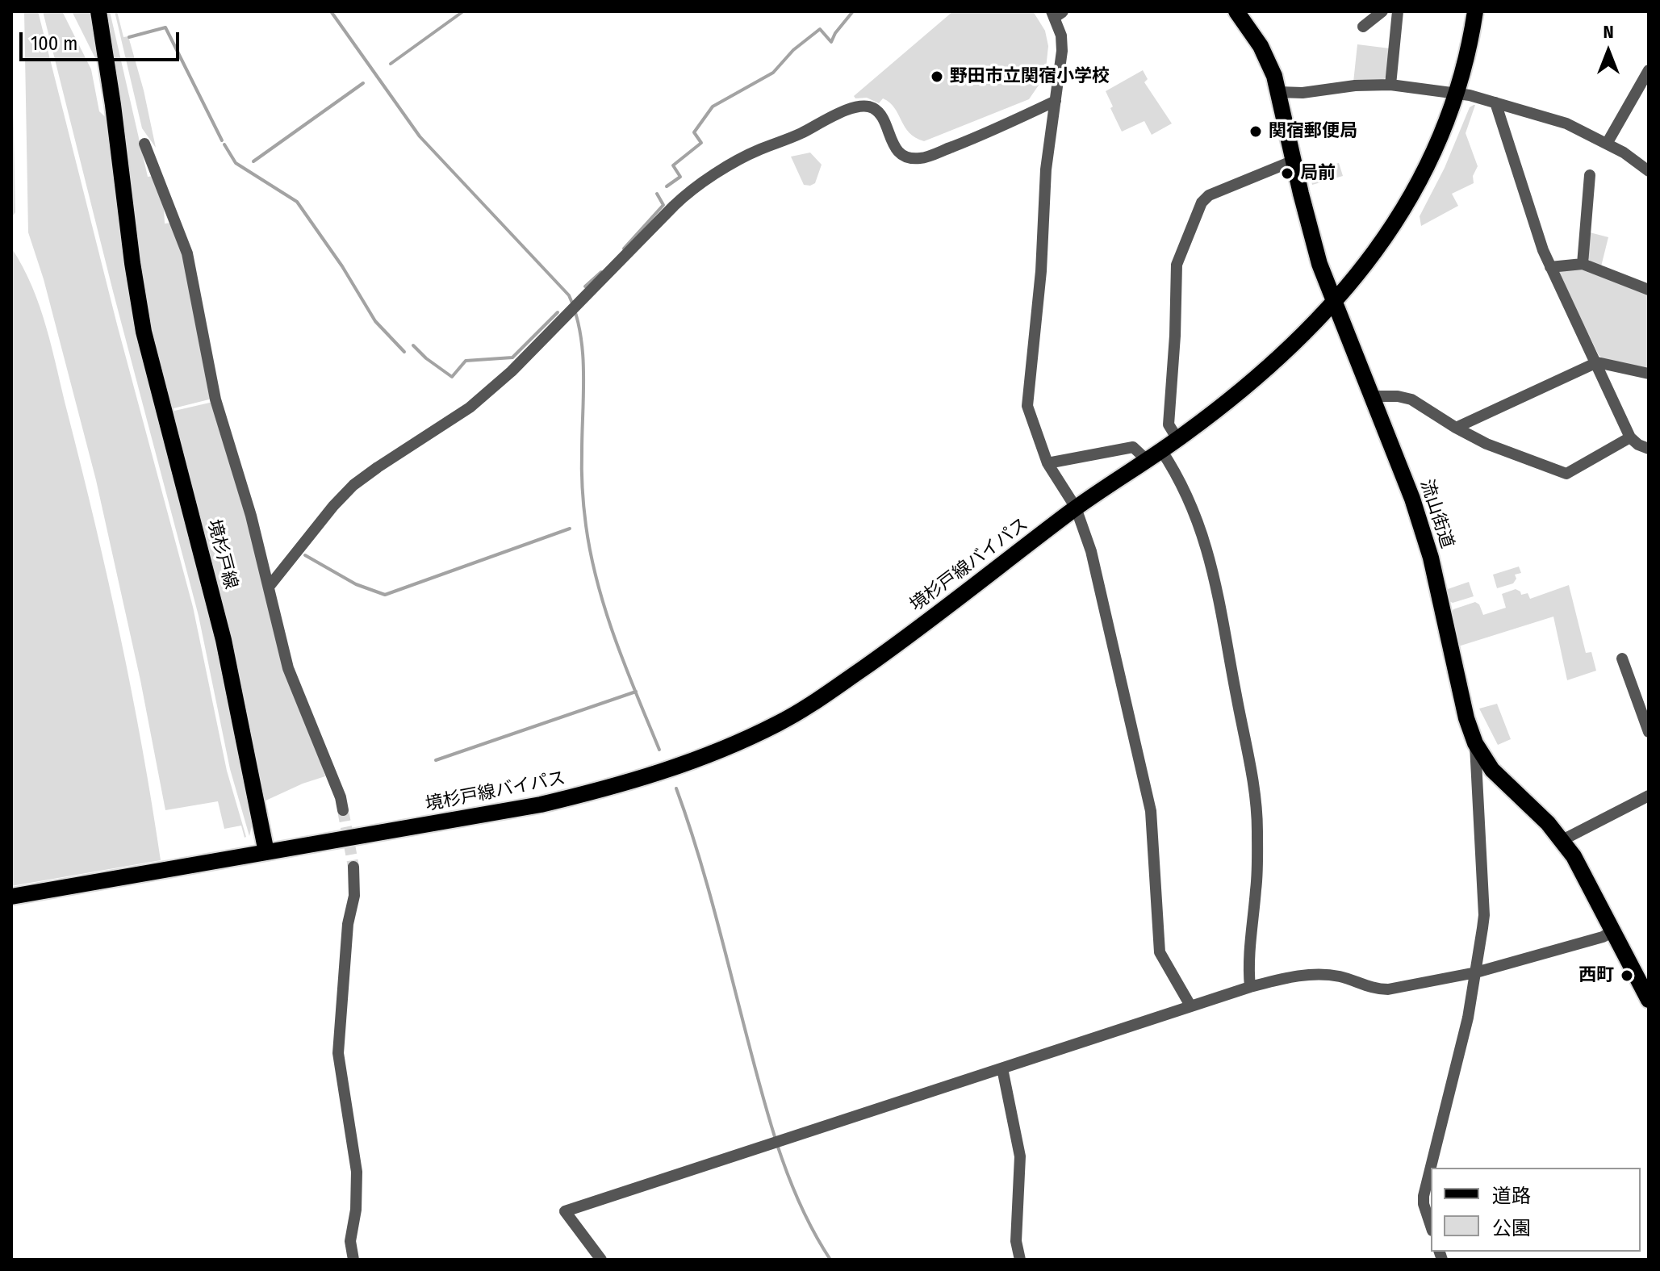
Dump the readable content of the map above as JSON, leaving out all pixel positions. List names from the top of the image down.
{
  "streets": {
    "main road": ["流山街道", "境杉戸線", "境杉戸線バイパス"]
  },
  "crossings": [
    ["流山街道", "境杉戸線バイパス"],
    ["境杉戸線", "境杉戸線バイパス"]
  ],
  "places": [
    "野田市立関宿小学校",
    "関宿郵便局",
    "局前",
    "西町"
  ],
  "legend": ["道路", "公園"],
  "scale_bar": "100 m",
  "north": "top"
}
